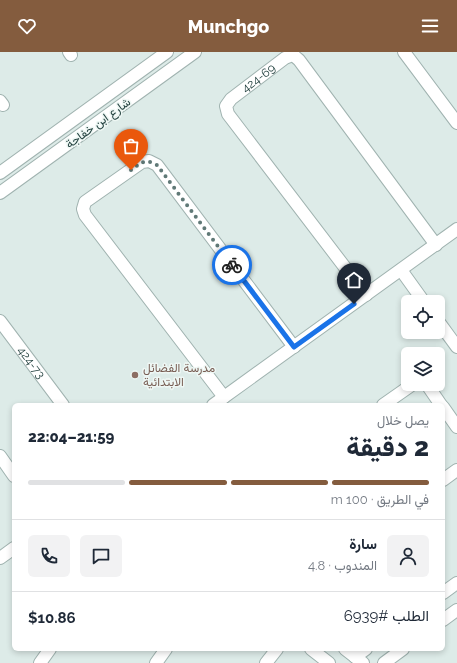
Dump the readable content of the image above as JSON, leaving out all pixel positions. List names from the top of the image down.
{
  "streets": {
    "street": ["424-69", "شارع ابن خفاجة", "424-73"]
  },
  "places": ["مدرسة الفضائل الابتدائية"],
  "page": {
    "header": "Munchgo",
    "heading": ["2 دقيقة", "يصل خلال", "21:59–22:04"],
    "panel": [
      "سارة",
      "المندوب · 4.8",
      "الطلب #6939",
      "$10.86"
    ],
    "bar": "في الطريق · 100 m"
  }
}
